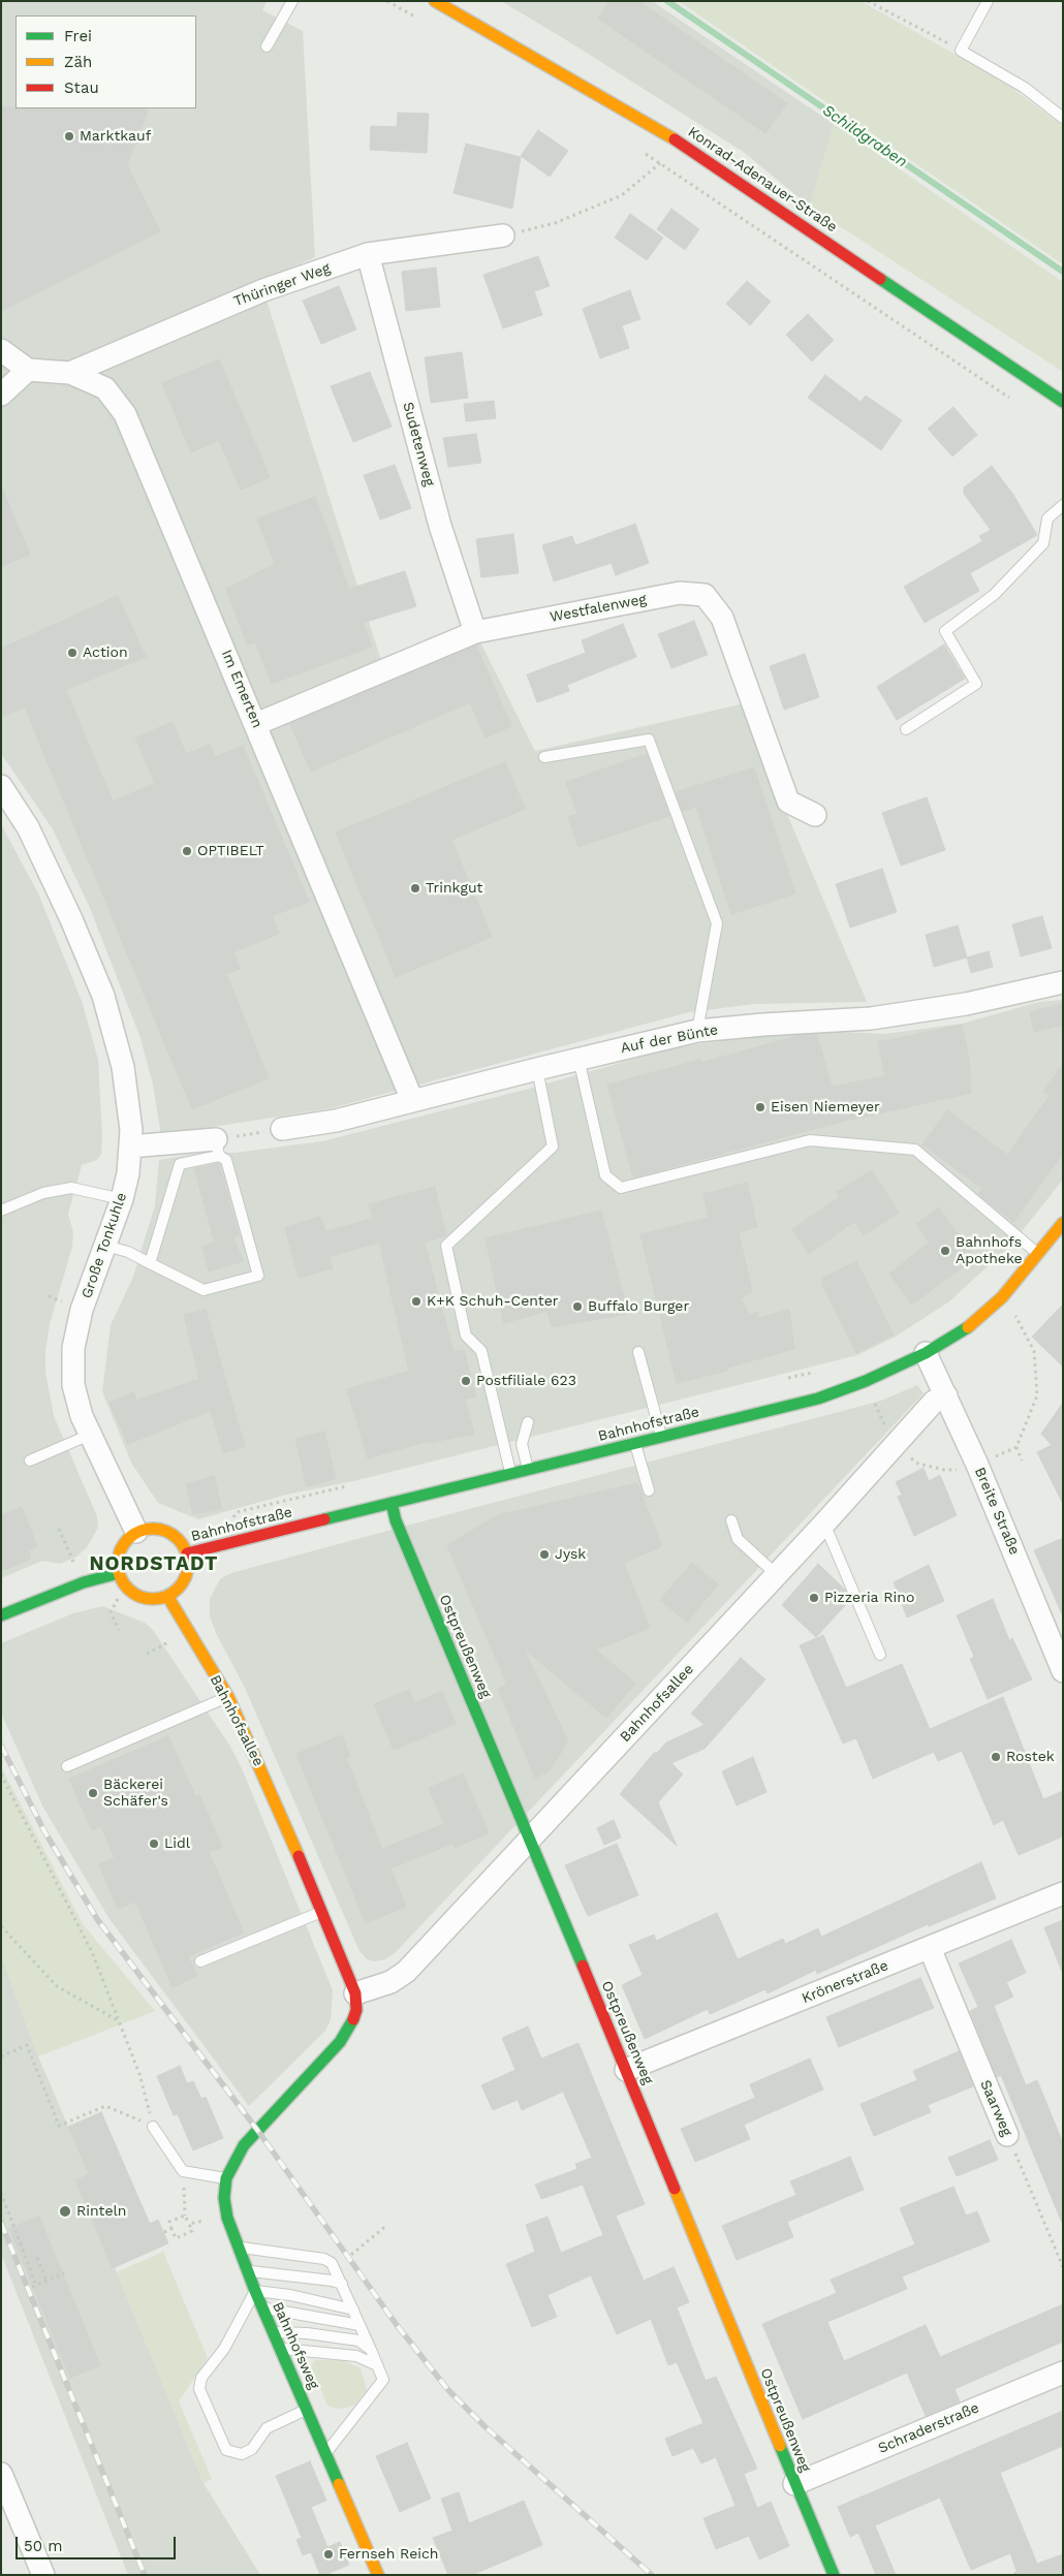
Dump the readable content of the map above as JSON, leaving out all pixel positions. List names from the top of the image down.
{
  "streets": {
    "street": [
      "Konrad-Adenauer-Straße",
      "Thüringer Weg",
      "Sudetenweg",
      "Westfalenweg",
      "Im Emerten",
      "Auf der Bünte",
      "Große Tonkuhle",
      "Bahnhofstraße",
      "Breite Straße",
      "Ostpreußenweg",
      "Bahnhofsallee",
      "Krönerstraße",
      "Saarweg",
      "Bahnhofsweg",
      "Schraderstraße"
    ]
  },
  "crossings": [
    ["Thüringer Weg", "Sudetenweg"],
    ["Thüringer Weg", "Im Emerten"],
    ["Sudetenweg", "Westfalenweg"],
    ["Westfalenweg", "Im Emerten"],
    ["Im Emerten", "Auf der Bünte"],
    ["Große Tonkuhle", "Bahnhofstraße"],
    ["Große Tonkuhle", "Bahnhofsallee"],
    ["Bahnhofstraße", "Breite Straße"],
    ["Bahnhofstraße", "Ostpreußenweg"],
    ["Bahnhofstraße", "Bahnhofsallee"],
    ["Breite Straße", "Bahnhofsallee"],
    ["Ostpreußenweg", "Bahnhofsallee"],
    ["Ostpreußenweg", "Krönerstraße"],
    ["Ostpreußenweg", "Schraderstraße"],
    ["Bahnhofsallee", "Bahnhofsweg"],
    ["Krönerstraße", "Saarweg"]
  ],
  "districts": ["NORDSTADT"],
  "water": ["Schildgraben"],
  "places": [
    "Marktkauf",
    "Action",
    "OPTIBELT",
    "Trinkgut",
    "Eisen Niemeyer",
    "Bahnhofs Apotheke",
    "K+K Schuh-Center",
    "Buffalo Burger",
    "Postfiliale 623",
    "Jysk",
    "Pizzeria Rino",
    "Rostek",
    "Bäckerei Schäfer's",
    "Lidl",
    "Rinteln",
    "Fernseh Reich"
  ],
  "legend": ["Frei", "Zäh", "Stau"],
  "scale_bar": "50 m"
}
